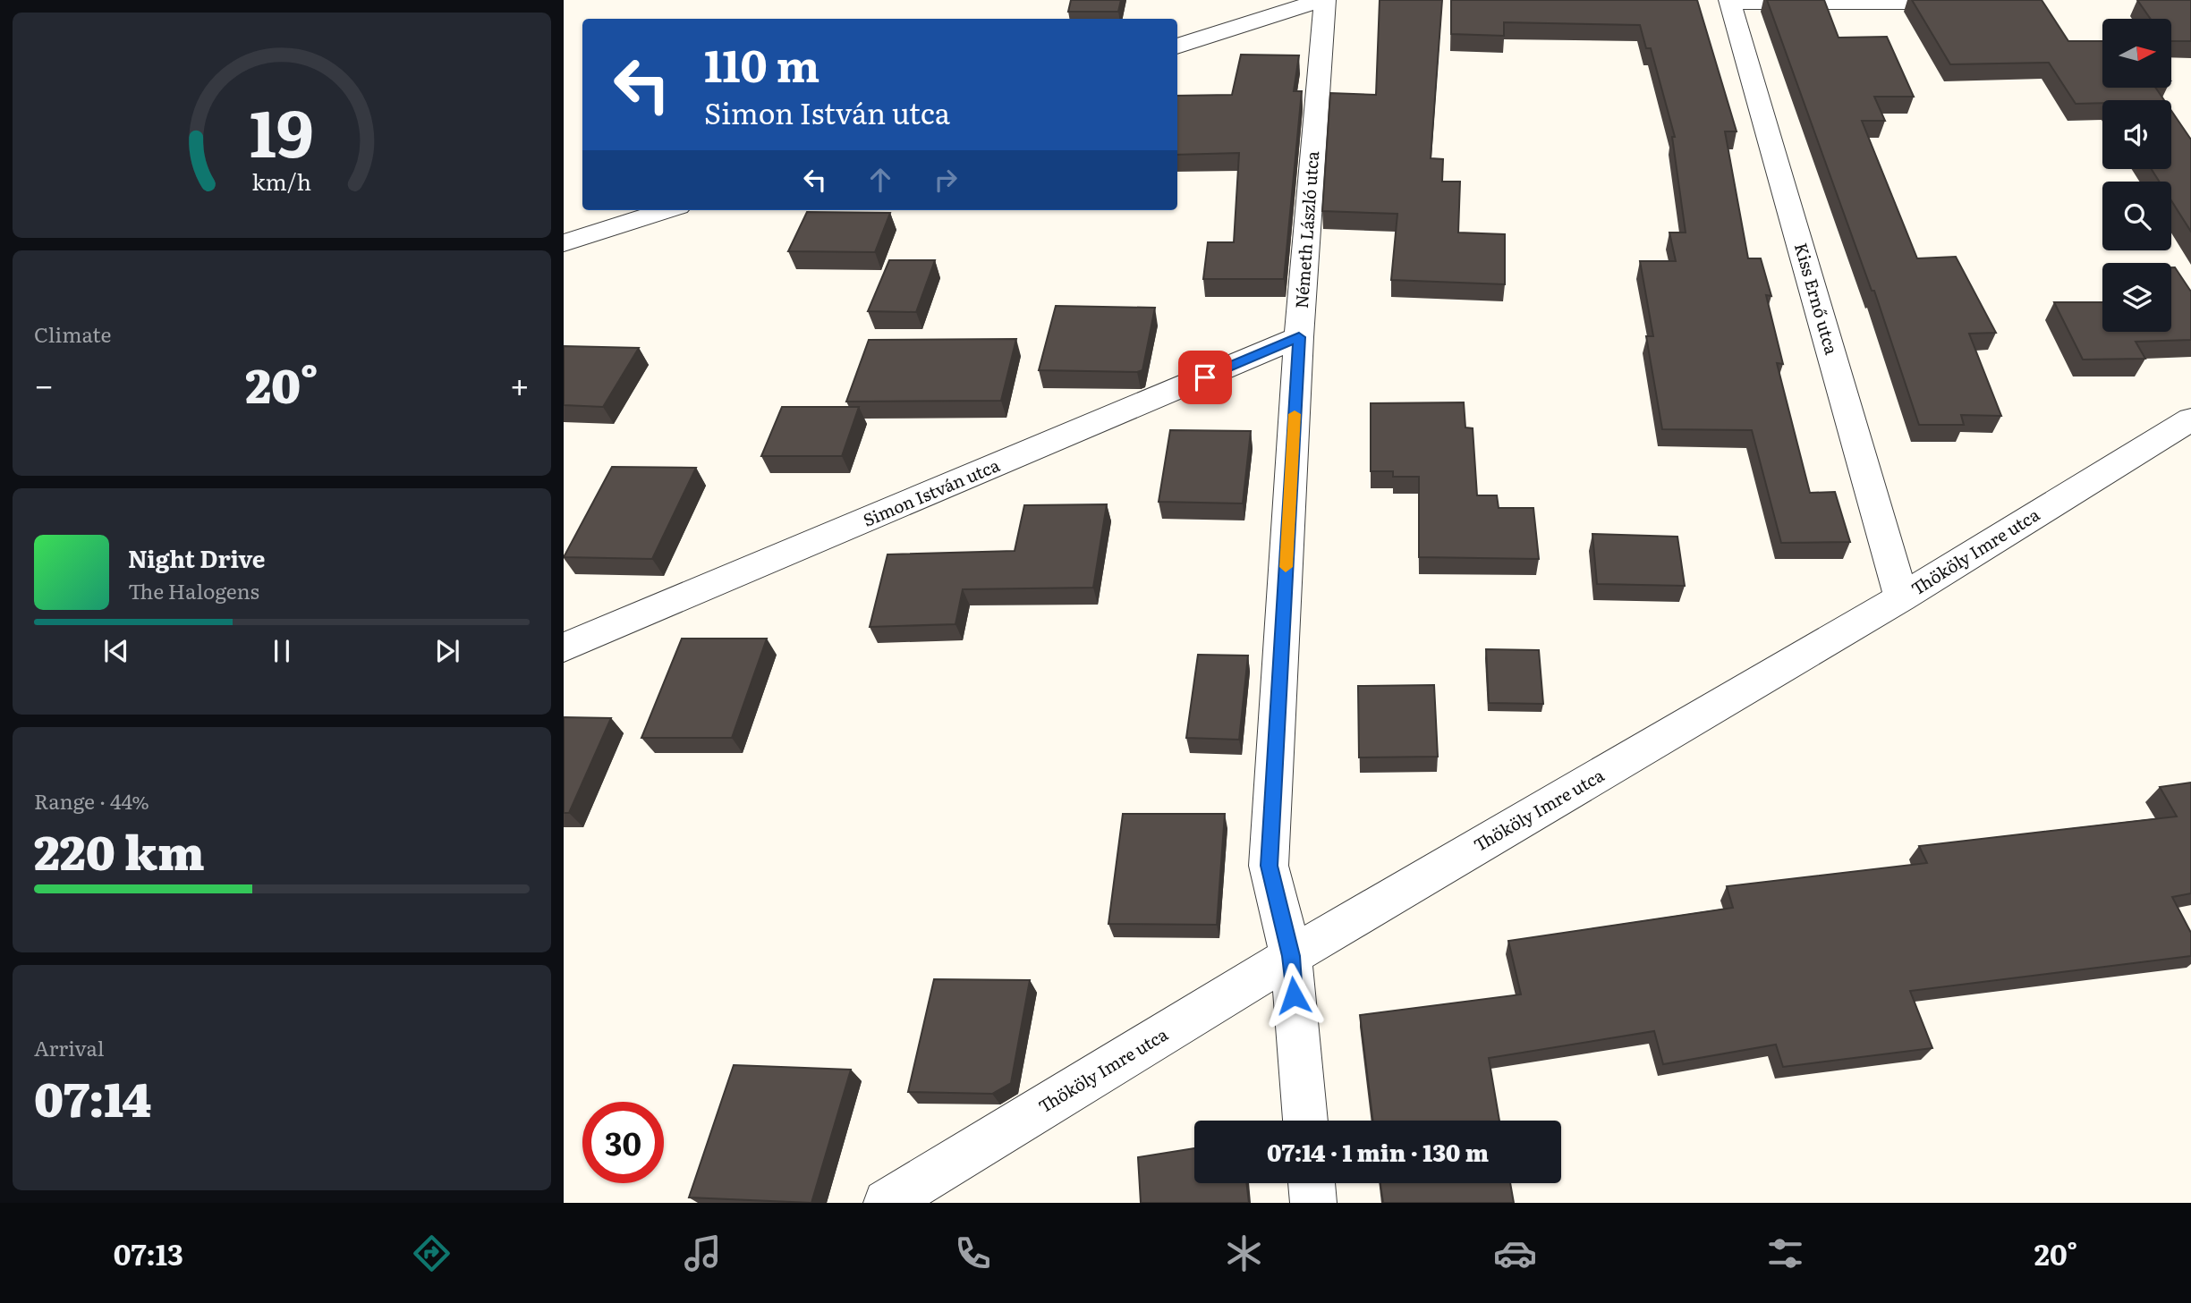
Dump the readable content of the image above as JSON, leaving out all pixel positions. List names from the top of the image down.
{
  "streets": {
    "street": [
      "Németh László utca",
      "Kiss Ernő utca",
      "Simon István utca",
      "Thököly Imre utca"
    ]
  },
  "crossings": [
    ["Németh László utca", "Simon István utca"],
    ["Németh László utca", "Thököly Imre utca"],
    ["Kiss Ernő utca", "Thököly Imre utca"]
  ],
  "north": "right",
  "page": {
    "turn": ["110 m", "Simon István utca"],
    "tile": [
      "Climate",
      ["Range · 44%", "220 km"],
      ["Arrival", "07:14"]
    ],
    "heat": ["−", "20°", "+"],
    "song": ["Night Drive", "The Halogens"],
    "limit": "30",
    "trip": "07:14 · 1 min · 130 m",
    "tabs": ["07:13", "20°"],
    "gauge": ["19", "km/h"]
  }
}
